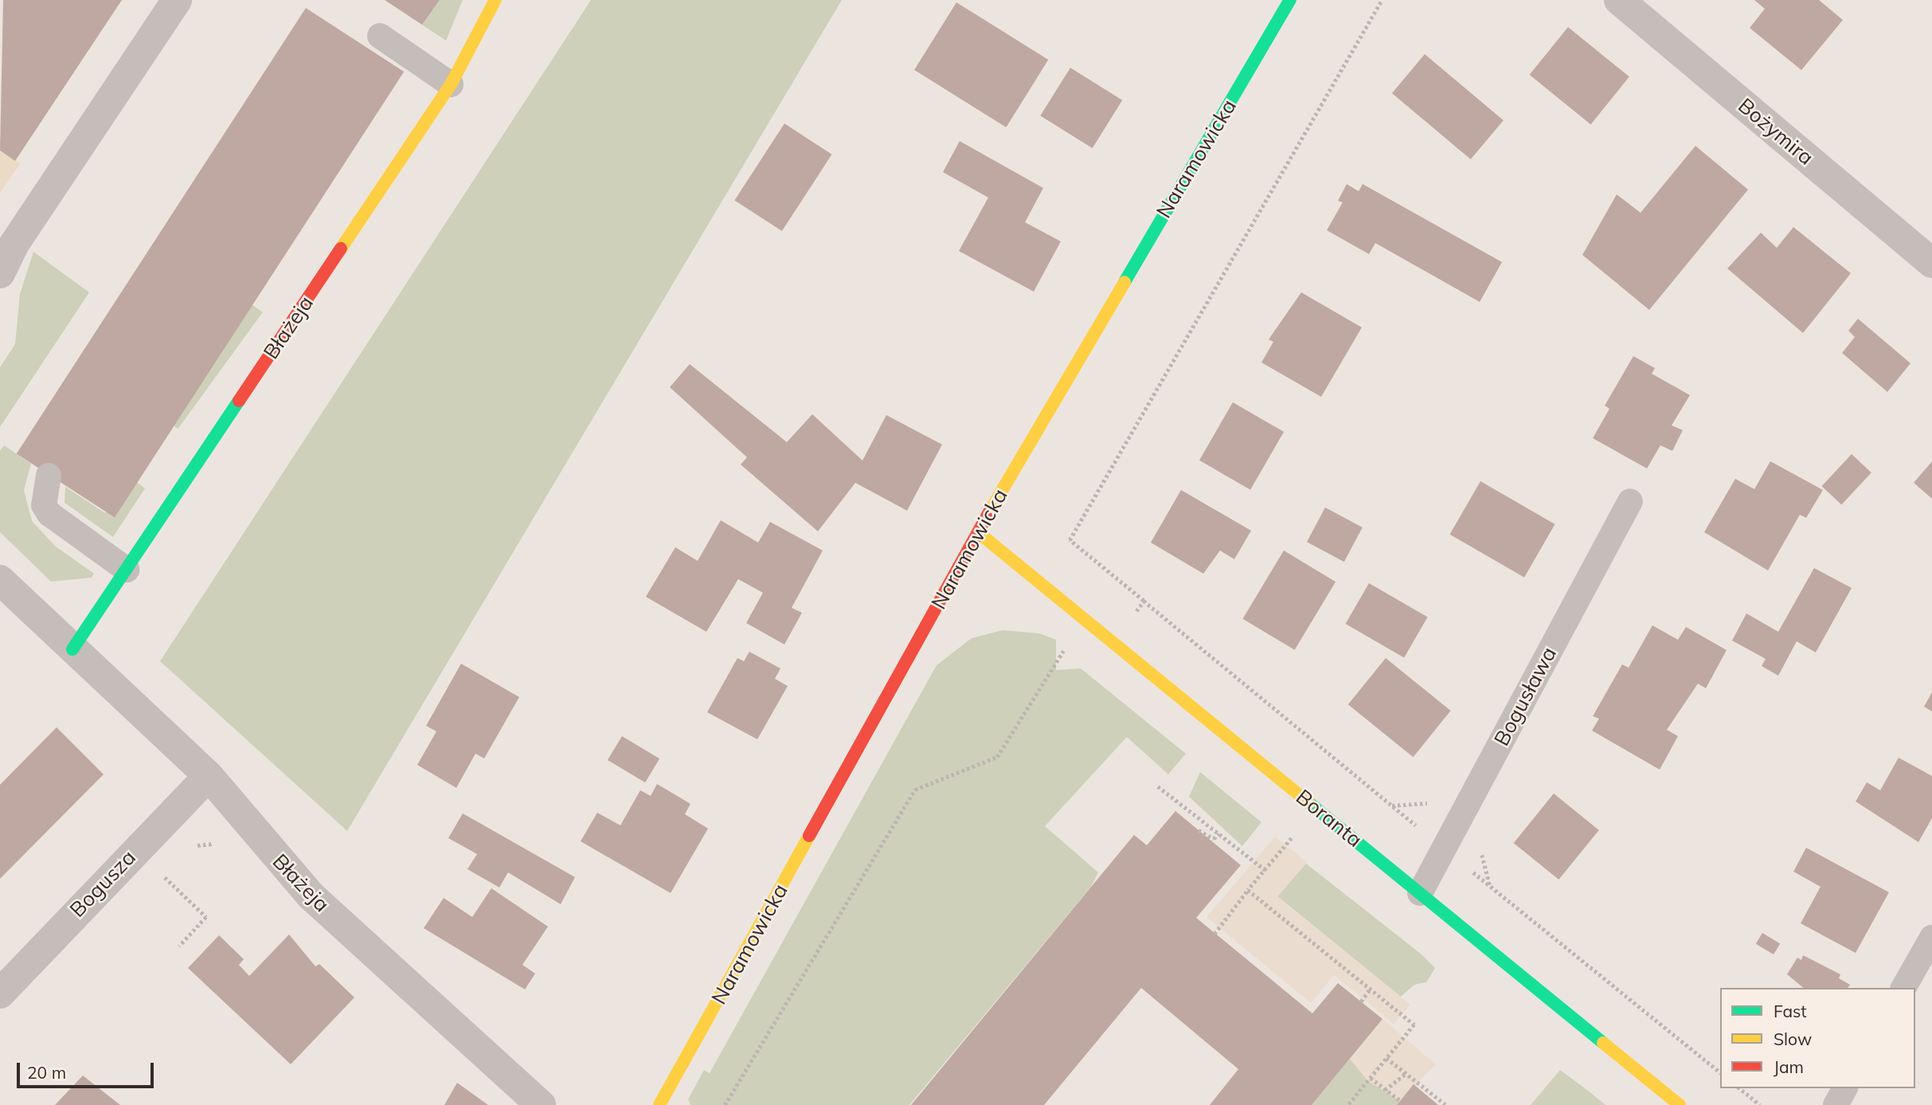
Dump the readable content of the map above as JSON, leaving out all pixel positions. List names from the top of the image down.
{
  "streets": {
    "street": [
      "Bożymira",
      "Naramowicka",
      "Błażeja",
      "Boranta",
      "Bogusza"
    ],
    "lane": ["Bogusława"]
  },
  "crossings": [
    ["Naramowicka", "Boranta"],
    ["Błażeja", "Bogusza"],
    ["Bogusława", "Boranta"]
  ],
  "legend": ["Fast", "Slow", "Jam"],
  "scale_bar": "20 m"
}
